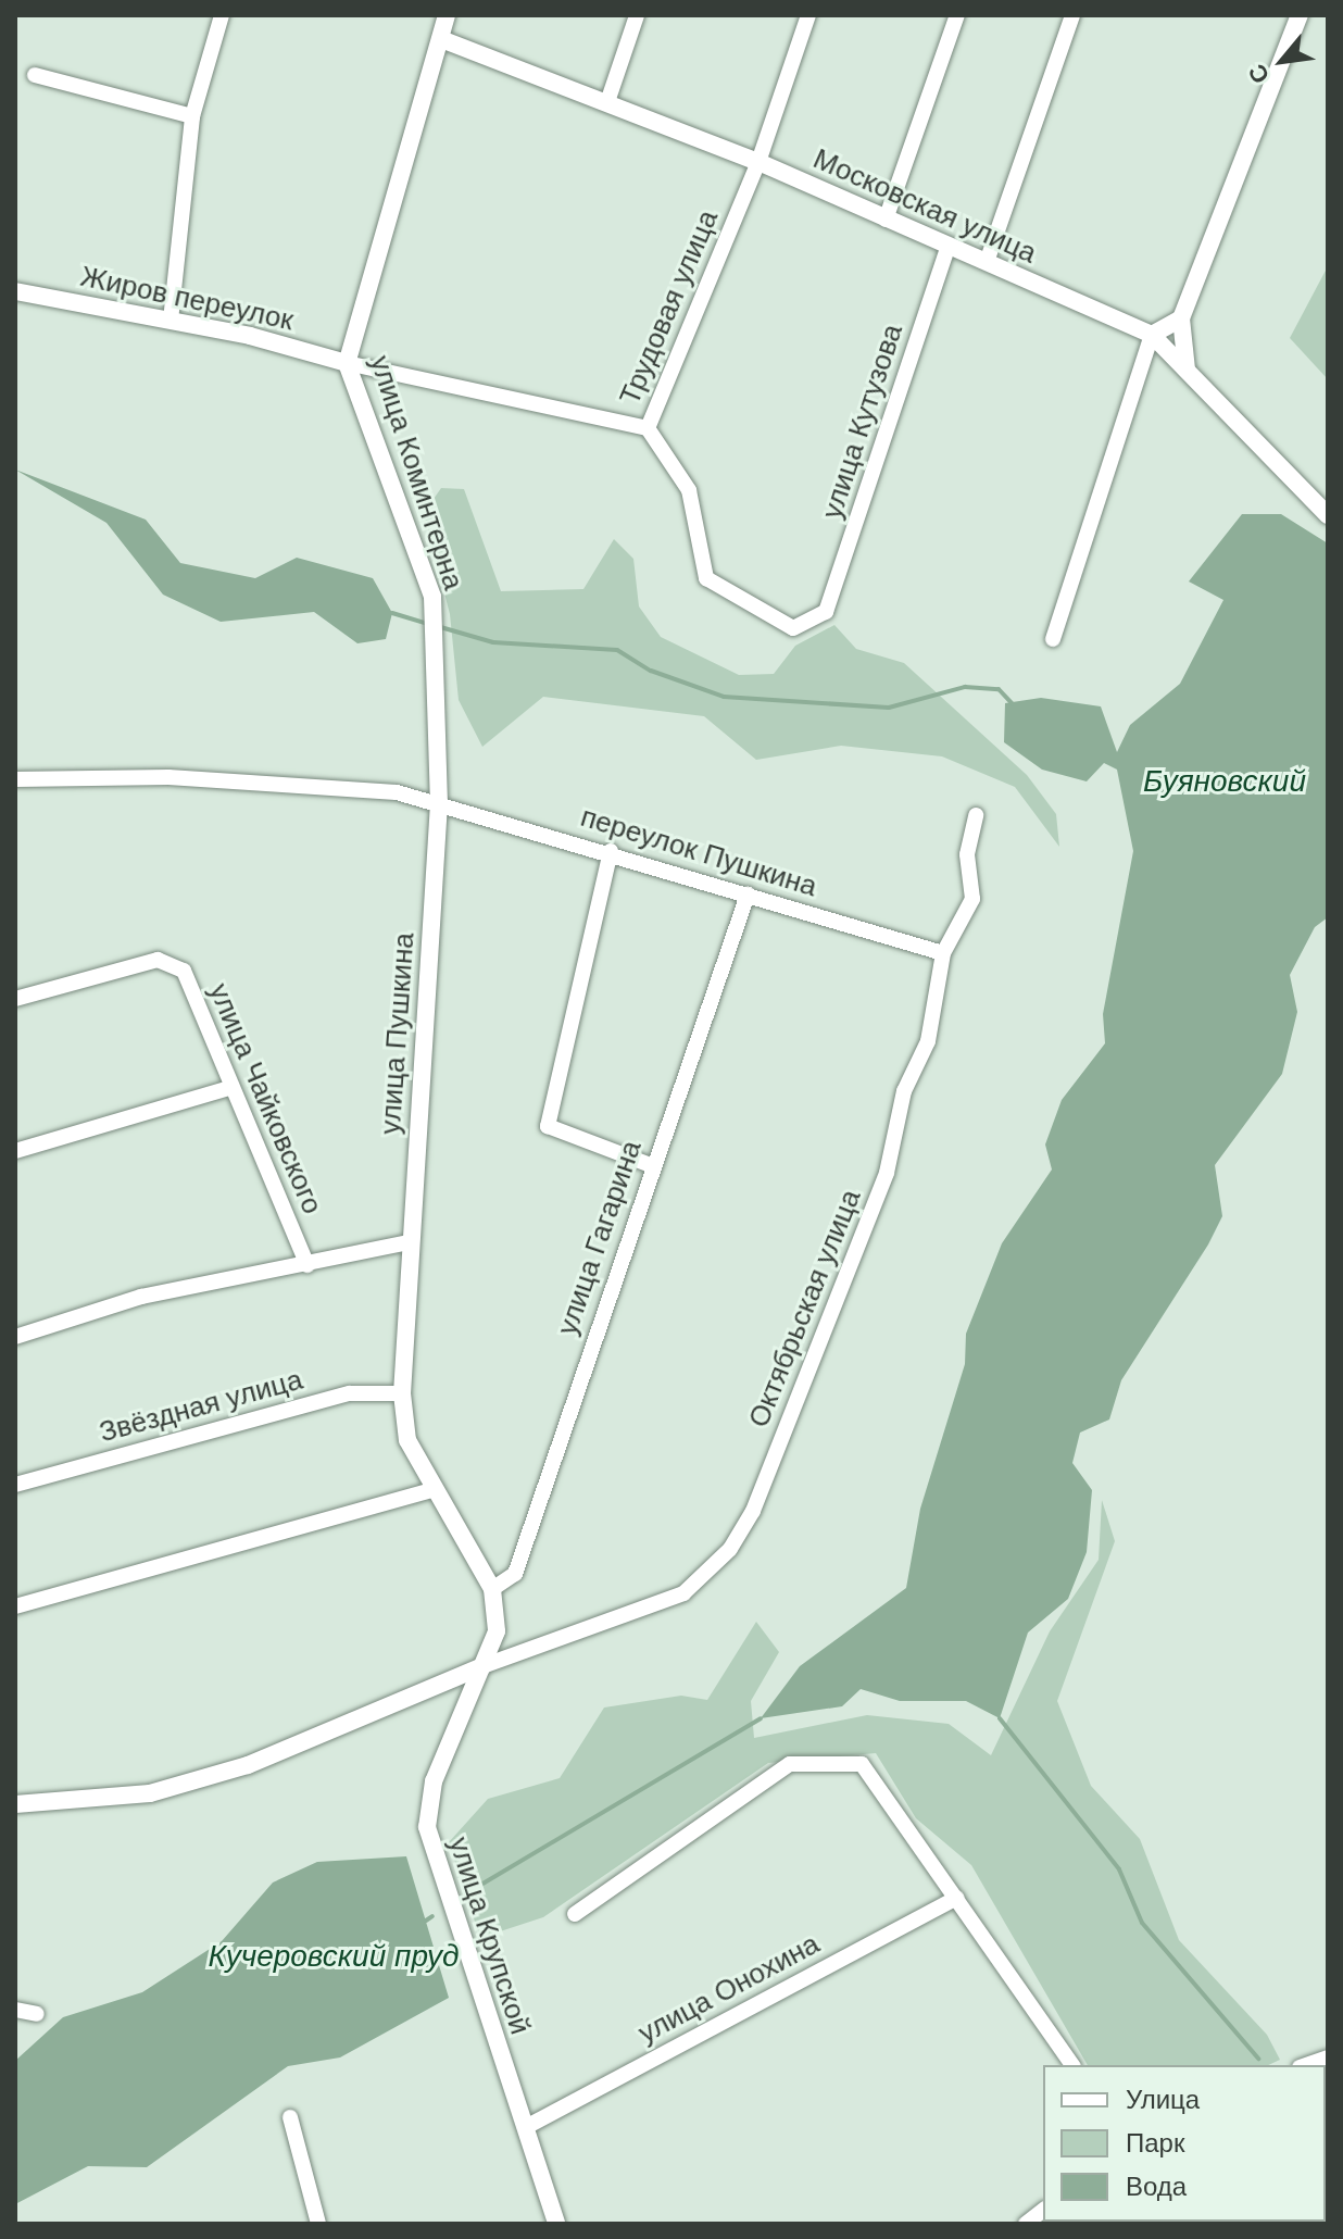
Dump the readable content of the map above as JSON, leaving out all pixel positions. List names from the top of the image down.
{
  "streets": {
    "street": [
      "Московская улица",
      "Жиров переулок",
      "Трудовая улица",
      "улица Кутузова",
      "улица Коминтерна",
      "переулок Пушкина",
      "улица Пушкина",
      "улица Чайковского",
      "улица Гагарина",
      "Октябрьская улица",
      "Звёздная улица",
      "улица Крупской",
      "улица Онохина"
    ]
  },
  "crossings": [
    ["Московская улица", "Трудовая улица"],
    ["Московская улица", "улица Кутузова"],
    ["Московская улица", "улица Коминтерна"],
    ["Жиров переулок", "Трудовая улица"],
    ["Жиров переулок", "улица Коминтерна"],
    ["Трудовая улица", "улица Кутузова"],
    ["Трудовая улица", "улица Коминтерна"],
    ["улица Коминтерна", "переулок Пушкина"],
    ["улица Коминтерна", "улица Пушкина"],
    ["переулок Пушкина", "улица Пушкина"],
    ["переулок Пушкина", "улица Гагарина"],
    ["переулок Пушкина", "Октябрьская улица"],
    ["улица Пушкина", "улица Гагарина"],
    ["улица Пушкина", "Октябрьская улица"],
    ["улица Пушкина", "Звёздная улица"],
    ["улица Пушкина", "улица Крупской"],
    ["Октябрьская улица", "улица Крупской"],
    ["улица Крупской", "улица Онохина"]
  ],
  "water": ["Буяновский", "Кучеровский пруд"],
  "legend": ["Улица", "Парк", "Вода"],
  "north": "bottom left"
}
